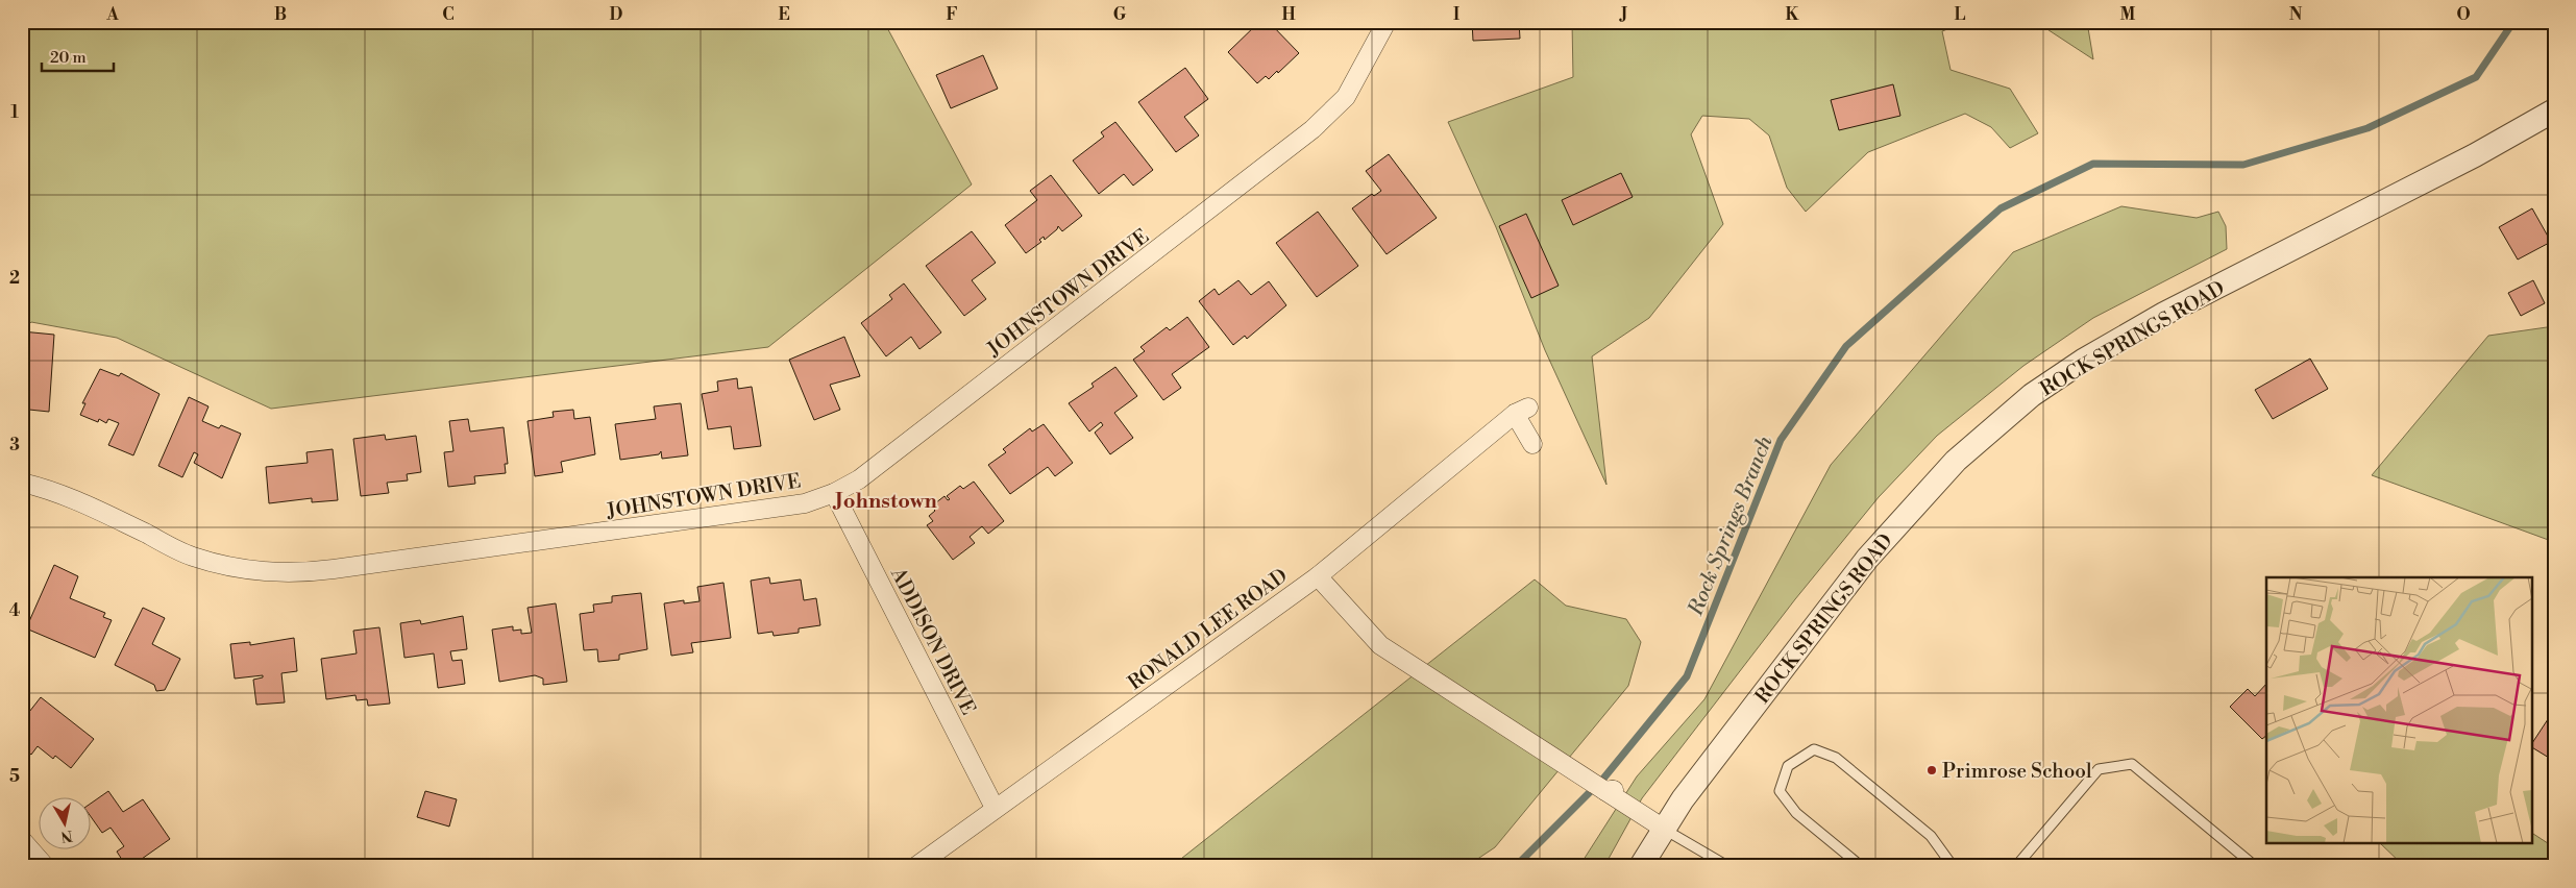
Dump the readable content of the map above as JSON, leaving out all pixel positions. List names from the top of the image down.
{
  "streets": {
    "street": [
      "JOHNSTOWN DRIVE",
      "ROCK SPRINGS ROAD",
      "RONALD LEE ROAD",
      "ADDISON DRIVE"
    ]
  },
  "crossings": [
    ["JOHNSTOWN DRIVE", "ADDISON DRIVE"],
    ["RONALD LEE ROAD", "ADDISON DRIVE"]
  ],
  "districts": ["Johnstown"],
  "water": ["Rock Springs Branch"],
  "places": ["Primrose School"],
  "scale_bar": "20 m",
  "north": "bottom",
  "grid": {
    "columns": [
      "A",
      "B",
      "C",
      "D",
      "E",
      "F",
      "G",
      "H",
      "I",
      "J",
      "K",
      "L",
      "M",
      "N",
      "O"
    ],
    "rows": [
      "1",
      "2",
      "3",
      "4",
      "5"
    ]
  }
}
